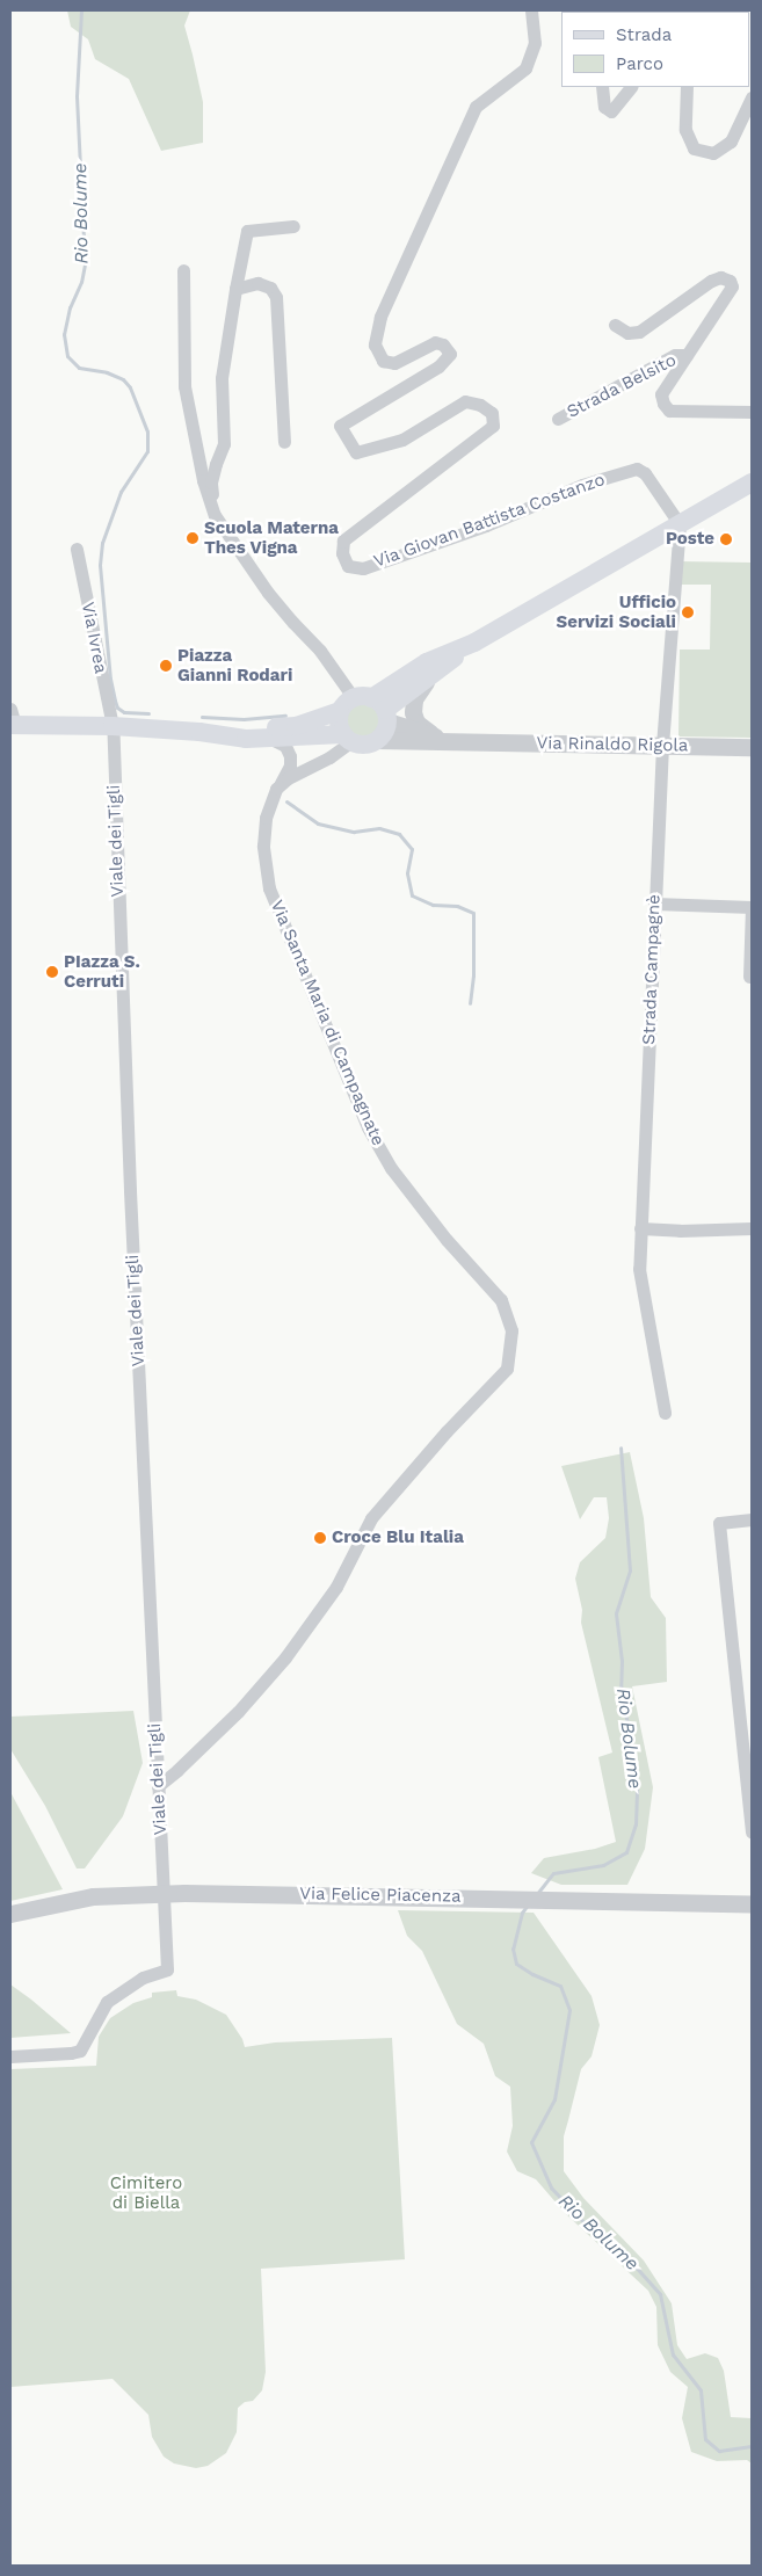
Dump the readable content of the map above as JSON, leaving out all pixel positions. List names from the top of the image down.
{
  "streets": {
    "street": [
      "Strada Belsito",
      "Via Giovan Battista Costanzo",
      "Via Ivrea",
      "Via Rinaldo Rigola",
      "Viale dei Tigli",
      "Strada Campagnè",
      "Via Santa Maria di Campagnate",
      "Via Felice Piacenza"
    ]
  },
  "crossings": [
    ["Via Giovan Battista Costanzo", "Strada Campagnè"],
    ["Via Ivrea", "Viale dei Tigli"],
    ["Via Rinaldo Rigola", "Strada Campagnè"],
    ["Viale dei Tigli", "Via Santa Maria di Campagnate"],
    ["Viale dei Tigli", "Via Felice Piacenza"]
  ],
  "water": ["Rio Bolume"],
  "parks": ["Cimitero di Biella"],
  "places": [
    "Scuola Materna Thes Vigna",
    "Poste",
    "Ufficio Servizi Sociali",
    "Piazza Gianni Rodari",
    "PIazza S. Cerruti",
    "Croce Blu Italia"
  ],
  "legend": ["Strada", "Parco"]
}
